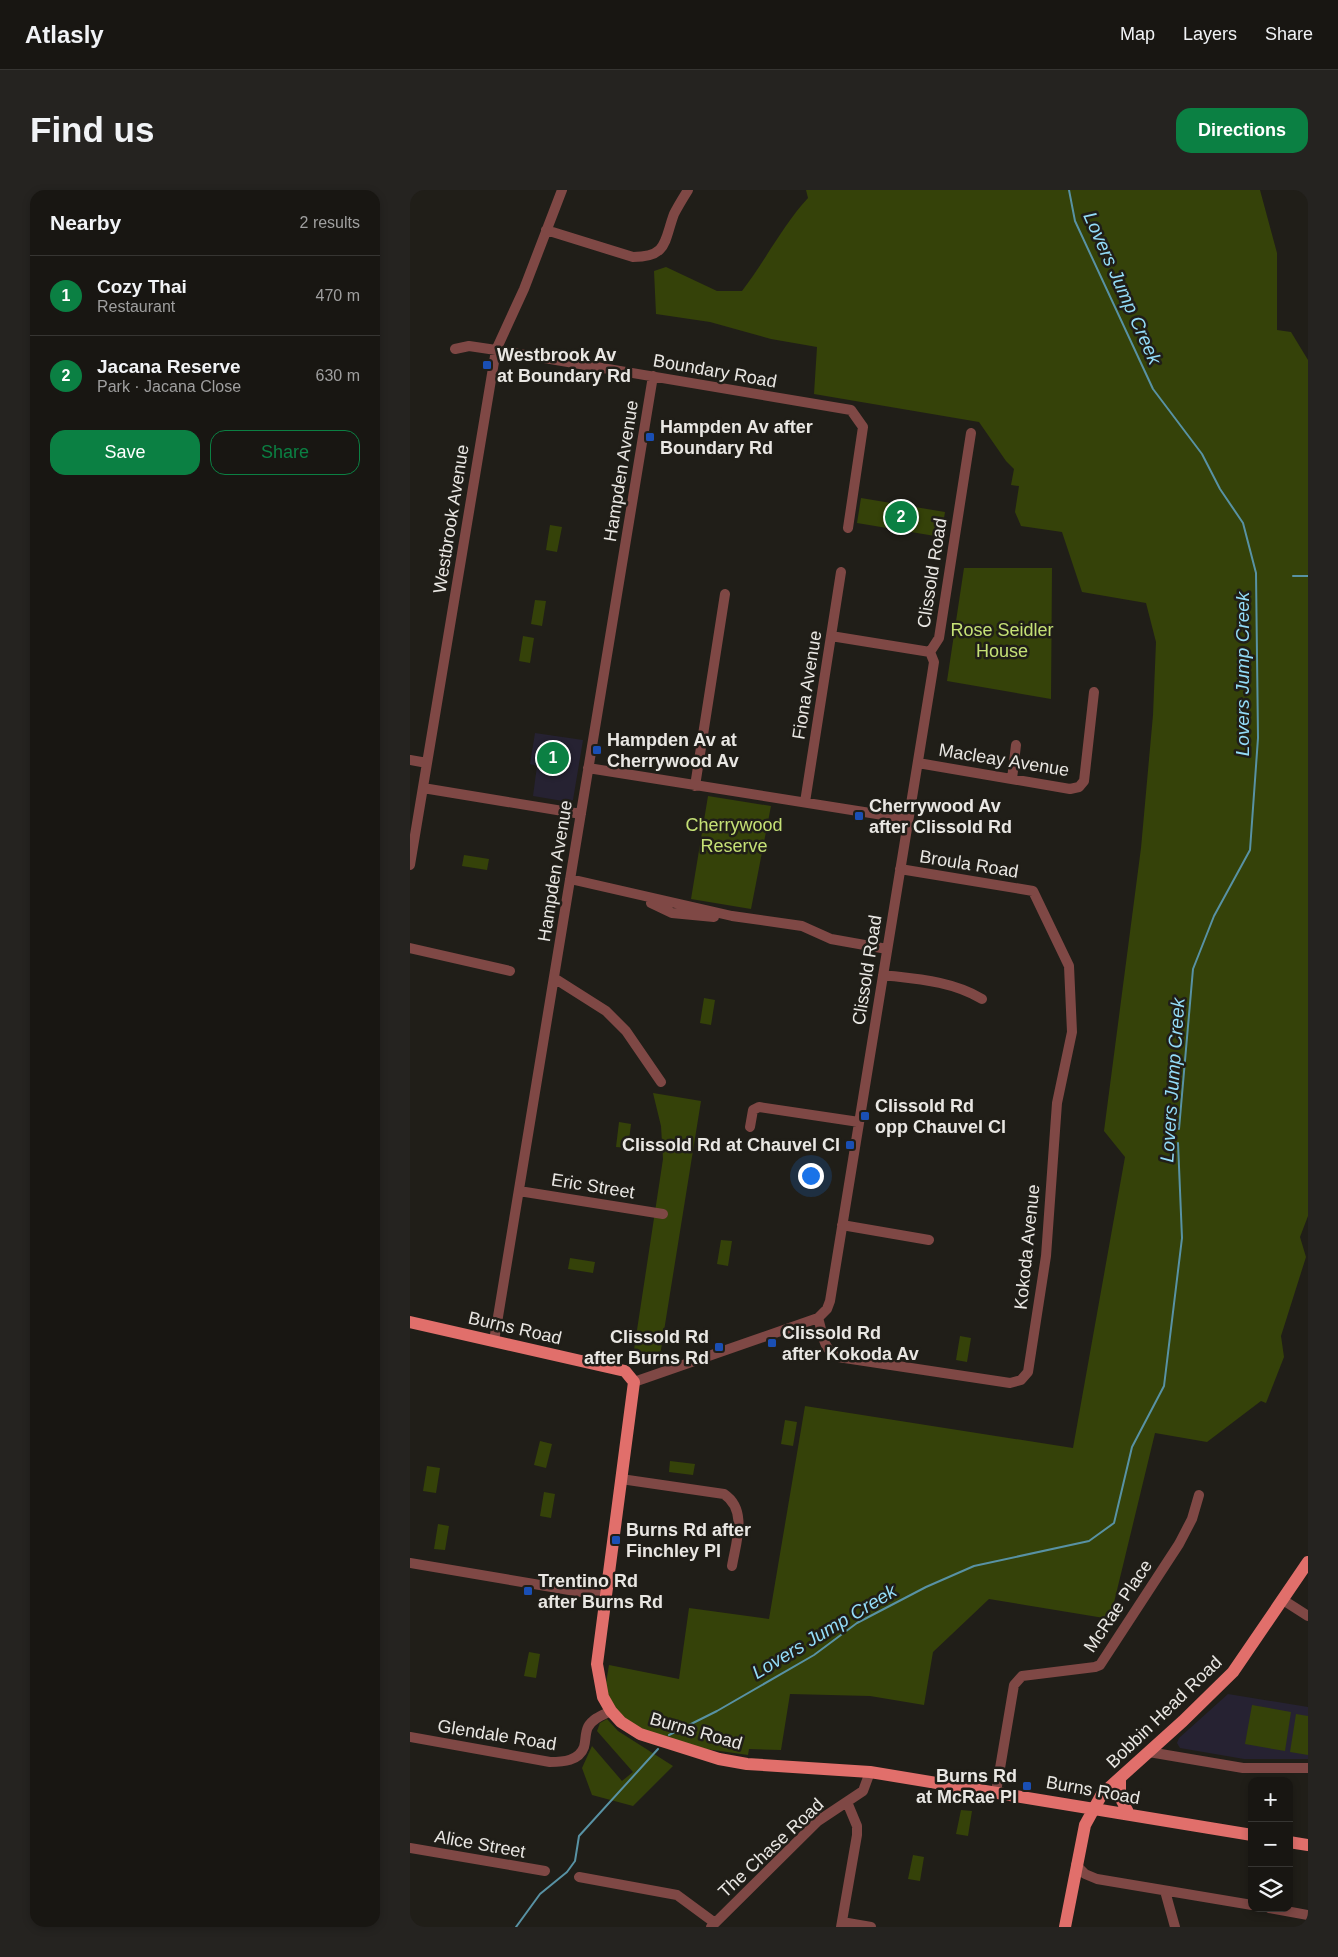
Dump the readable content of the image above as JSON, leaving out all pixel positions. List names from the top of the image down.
{
  "streets": {
    "main road": ["Burns Road", "Bobbin Head Road"],
    "street": [
      "Boundary Road",
      "Hampden Avenue",
      "Westbrook Avenue",
      "Clissold Road",
      "Fiona Avenue",
      "Macleay Avenue",
      "Broula Road",
      "Eric Street",
      "Kokoda Avenue",
      "McRae Place",
      "Glendale Road",
      "Alice Street",
      "The Chase Road"
    ]
  },
  "crossings": [
    ["Boundary Road", "Hampden Avenue"],
    ["Boundary Road", "Westbrook Avenue"],
    ["Hampden Avenue", "Eric Street"],
    ["Hampden Avenue", "Burns Road"],
    ["Clissold Road", "Macleay Avenue"],
    ["Clissold Road", "Broula Road"],
    ["Clissold Road", "Kokoda Avenue"],
    ["Broula Road", "Kokoda Avenue"],
    ["Burns Road", "McRae Place"],
    ["Burns Road", "Bobbin Head Road"],
    ["Burns Road", "Glendale Road"],
    ["Burns Road", "The Chase Road"]
  ],
  "water": ["Lovers Jump Creek"],
  "parks": ["Rose Seidler House", "Cherrywood Reserve"],
  "places": {
    "transit": [
      "Westbrook Av at Boundary Rd",
      "Hampden Av after Boundary Rd",
      "Hampden Av at Cherrywood Av",
      "Cherrywood Av after Clissold Rd",
      "Clissold Rd opp Chauvel Cl",
      "Clissold Rd at Chauvel Cl",
      "Clissold Rd after Kokoda Av",
      "Clissold Rd after Burns Rd",
      "Burns Rd after Finchley Pl",
      "Trentino Rd after Burns Rd",
      "Burns Rd at McRae Pl"
    ]
  },
  "page": {
    "header": "Atlasly",
    "nav": ["Map", "Layers", "Share"],
    "buttons": [
      "Directions",
      ["Save", "Share"]
    ],
    "title": "Find us",
    "heading": ["Nearby", "2 results"],
    "list": [
      {
        "mark": "1",
        "name": "Cozy Thai",
        "note": "Restaurant",
        "value": "470 m"
      },
      {
        "mark": "2",
        "name": "Jacana Reserve",
        "note": "Park · Jacana Close",
        "value": "630 m"
      }
    ],
    "pins": ["2", "1"],
    "map_buttons": ["+", "−"]
  }
}
